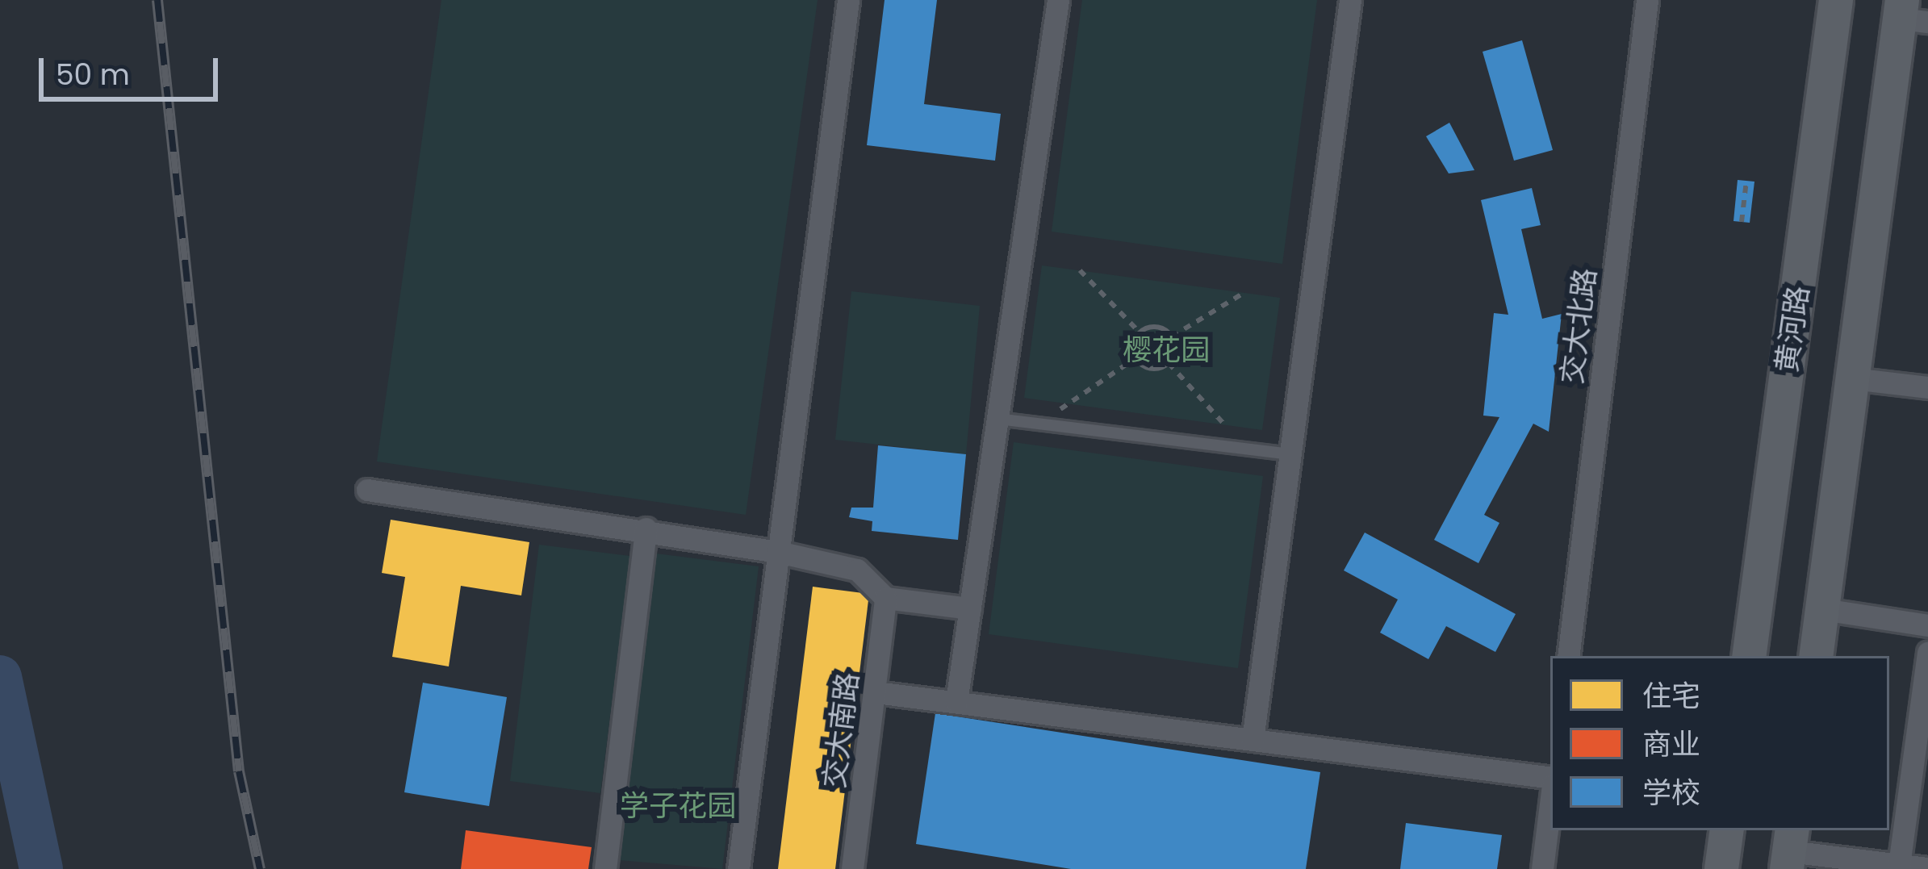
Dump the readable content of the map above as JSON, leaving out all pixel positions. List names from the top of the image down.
{
  "streets": {
    "main road": ["黄河路"],
    "street": ["交大北路", "交大南路"]
  },
  "parks": ["樱花园", "学子花园"],
  "legend": ["住宅", "商业", "学校"],
  "scale_bar": "50 m"
}
